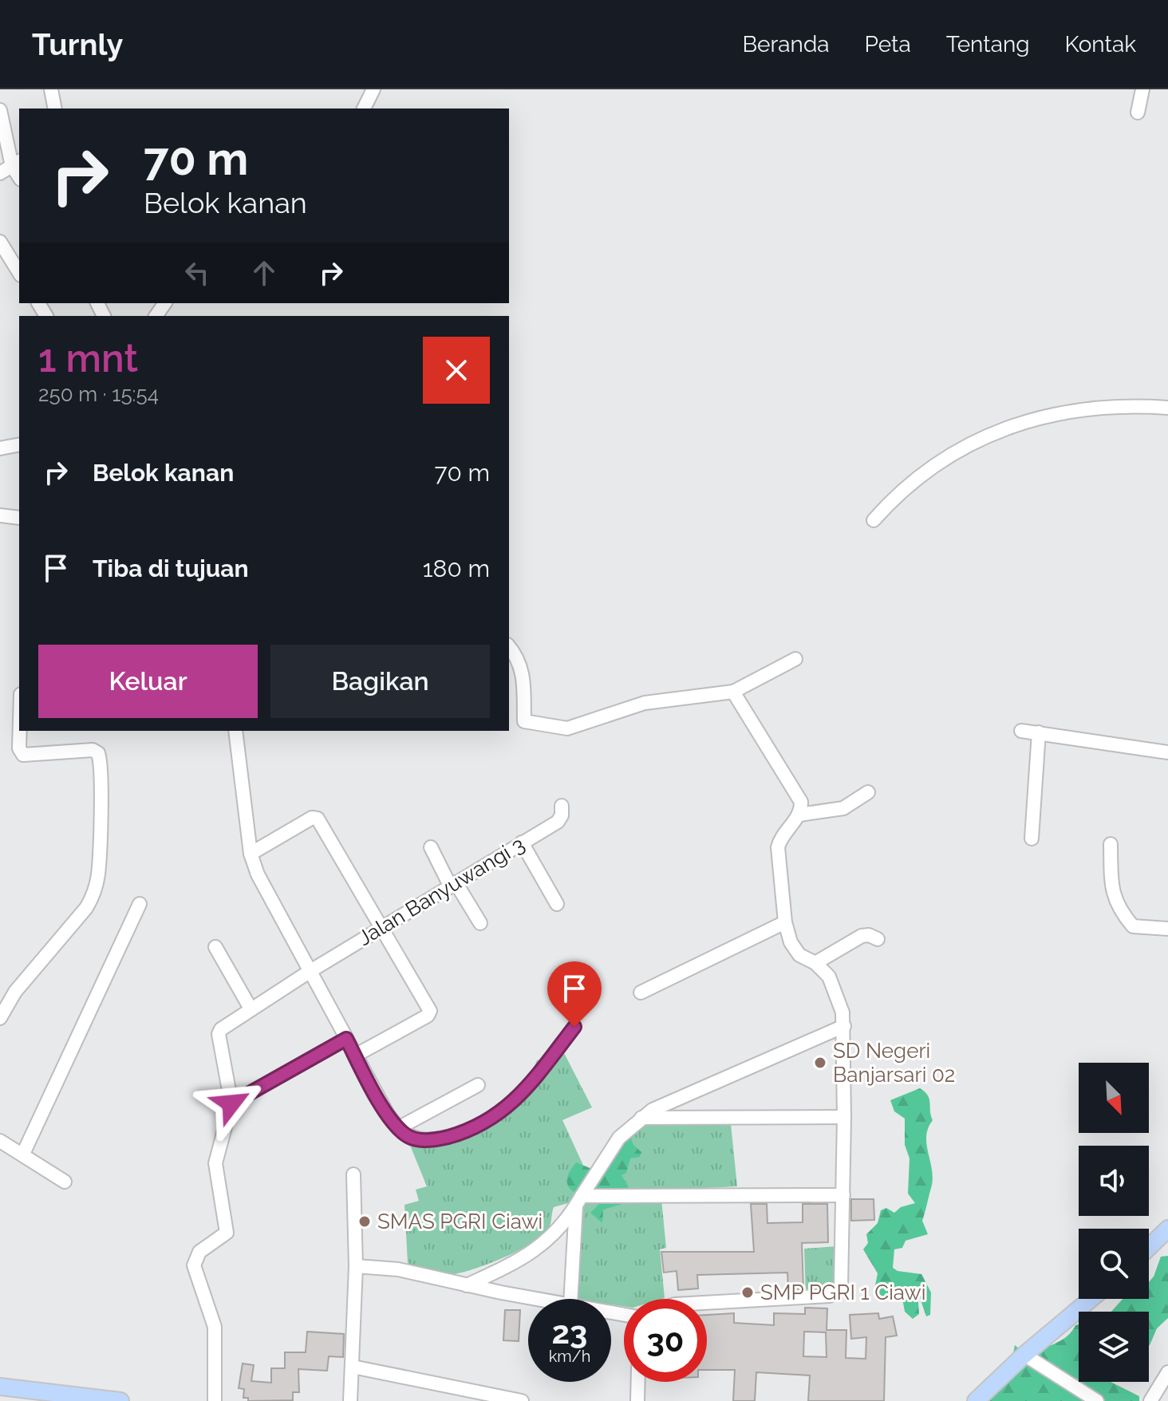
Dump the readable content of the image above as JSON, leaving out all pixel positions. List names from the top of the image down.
{
  "streets": {
    "street": ["Jalan Banyuwangi 3"]
  },
  "places": ["SD Negeri Banjarsari 02", "SMAS PGRI Ciawi", "SMP PGRI 1 Ciawi"],
  "north": "bottom right",
  "page": {
    "header": "Turnly",
    "nav": [
      "Beranda",
      "Peta",
      "Tentang",
      "Kontak"
    ],
    "turn": ["70 m", "Belok kanan"],
    "heading": ["1 mnt", "250 m · 15:54"],
    "list": [
      {
        "name": "Belok kanan",
        "value": "70 m"
      },
      {
        "name": "Tiba di tujuan",
        "value": "180 m"
      }
    ],
    "buttons": ["Keluar", "Bagikan"],
    "speed": "23 km/h",
    "limit": "30"
  }
}
